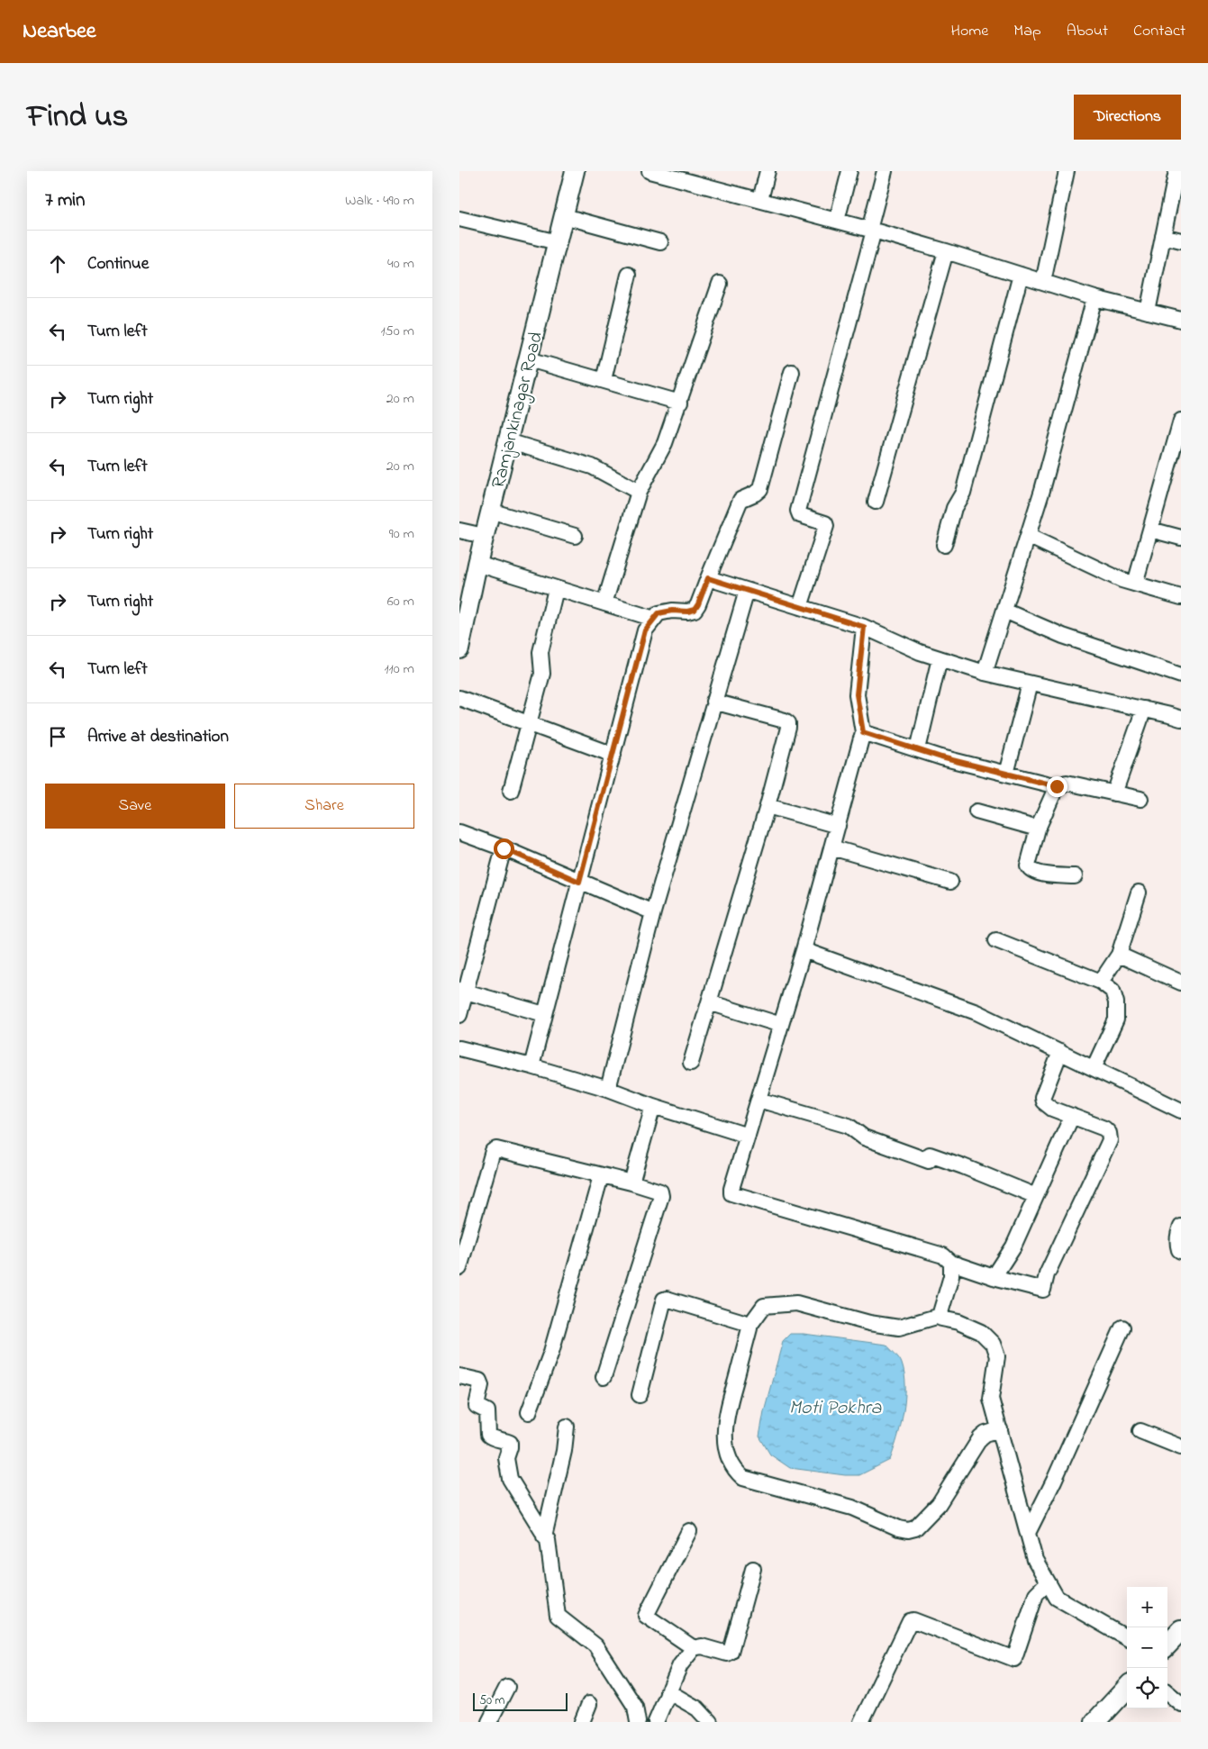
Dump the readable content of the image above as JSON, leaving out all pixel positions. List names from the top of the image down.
{
  "streets": {
    "street": ["Ramjankinagar Road"]
  },
  "water": ["Moti Pokhra"],
  "scale_bar": "50 m",
  "page": {
    "header": "Nearbee",
    "nav": [
      "Home",
      "Map",
      "About",
      "Contact"
    ],
    "title": "Find us",
    "buttons": [
      "Directions",
      ["Save", "Share"]
    ],
    "heading": ["7 min", "Walk · 490 m"],
    "list": [
      ["Continue", "40 m"],
      ["Turn left", "150 m"],
      ["Turn right", "20 m"],
      ["Turn left", "20 m"],
      ["Turn right", "90 m"],
      ["Turn right", "60 m"],
      ["Turn left", "110 m"],
      "Arrive at destination"
    ],
    "map_buttons": ["+", "−"],
    "scale": "50 m"
  }
}
